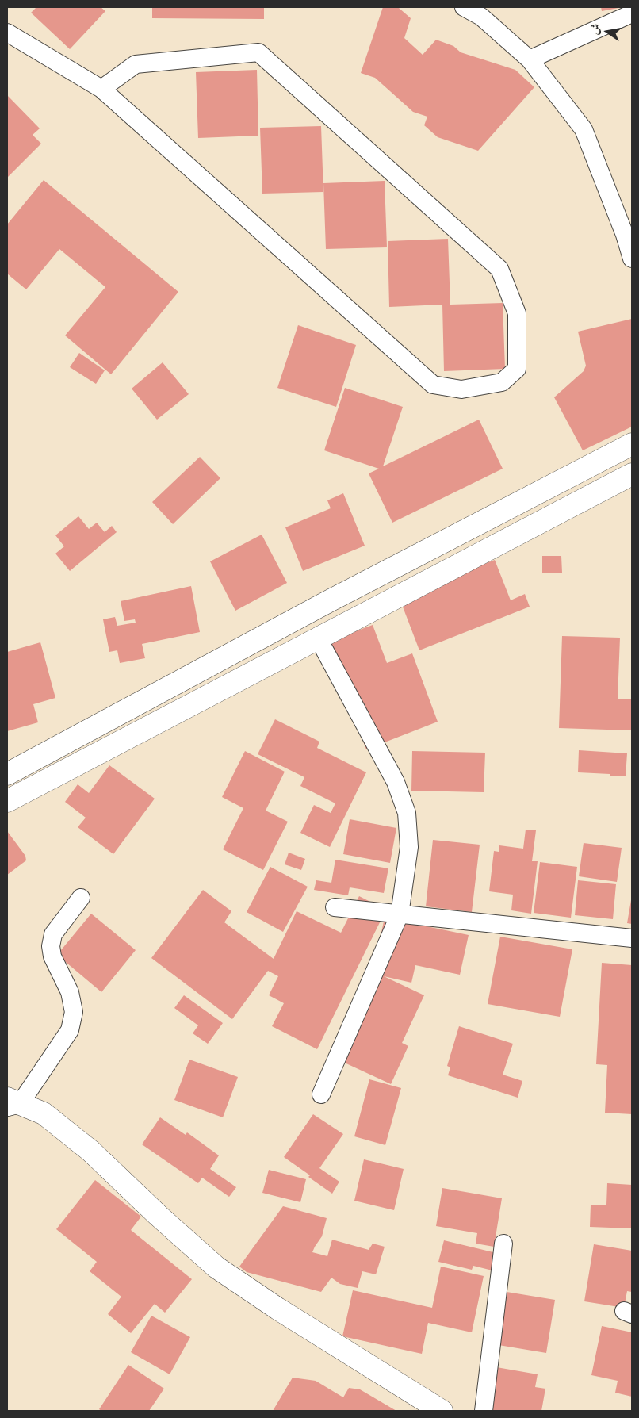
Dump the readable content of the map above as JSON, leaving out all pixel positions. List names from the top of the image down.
{
  "north": "left"
}
